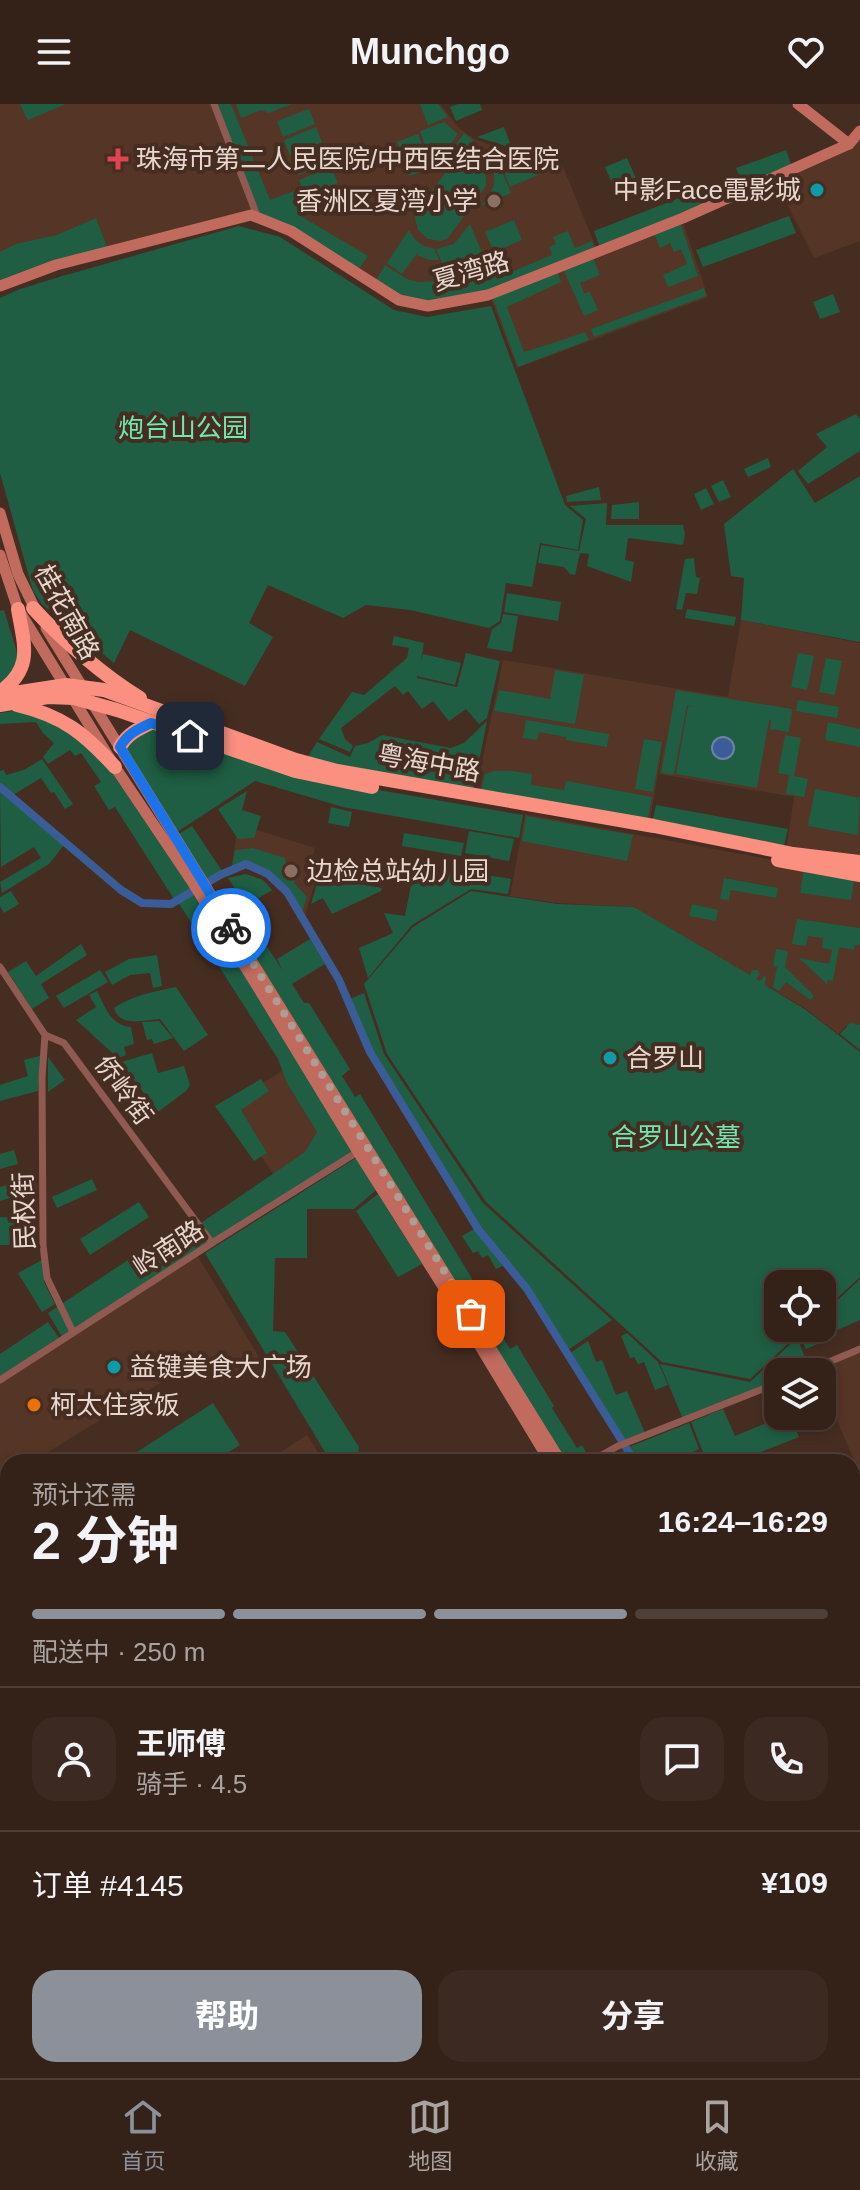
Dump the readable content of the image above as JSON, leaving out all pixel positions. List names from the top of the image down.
{
  "streets": {
    "highway": ["粤海中路"],
    "main road": ["夏湾路", "桂花南路"],
    "street": ["侨岭街", "民权街", "岭南路"]
  },
  "crossings": [
    ["桂花南路", "粤海中路"],
    ["侨岭街", "民权街"],
    ["侨岭街", "岭南路"],
    ["民权街", "岭南路"]
  ],
  "parks": ["炮台山公园", "合罗山公墓"],
  "places": {
    "health": ["珠海市第二人民医院/中西医结合医院"],
    "other": [
      "中影Face電影城",
      "香洲区夏湾小学",
      "边检总站幼儿园",
      "合罗山",
      "益键美食大广场",
      "柯太住家饭"
    ]
  },
  "page": {
    "header": "Munchgo",
    "heading": ["2 分钟", "预计还需", "16:24–16:29"],
    "panel": [
      "王师傅",
      "骑手 · 4.5",
      "订单 #4145",
      "¥109"
    ],
    "bar": "配送中 · 250 m",
    "buttons": ["帮助", "分享"],
    "tabs": ["首页", "地图", "收藏"]
  }
}
